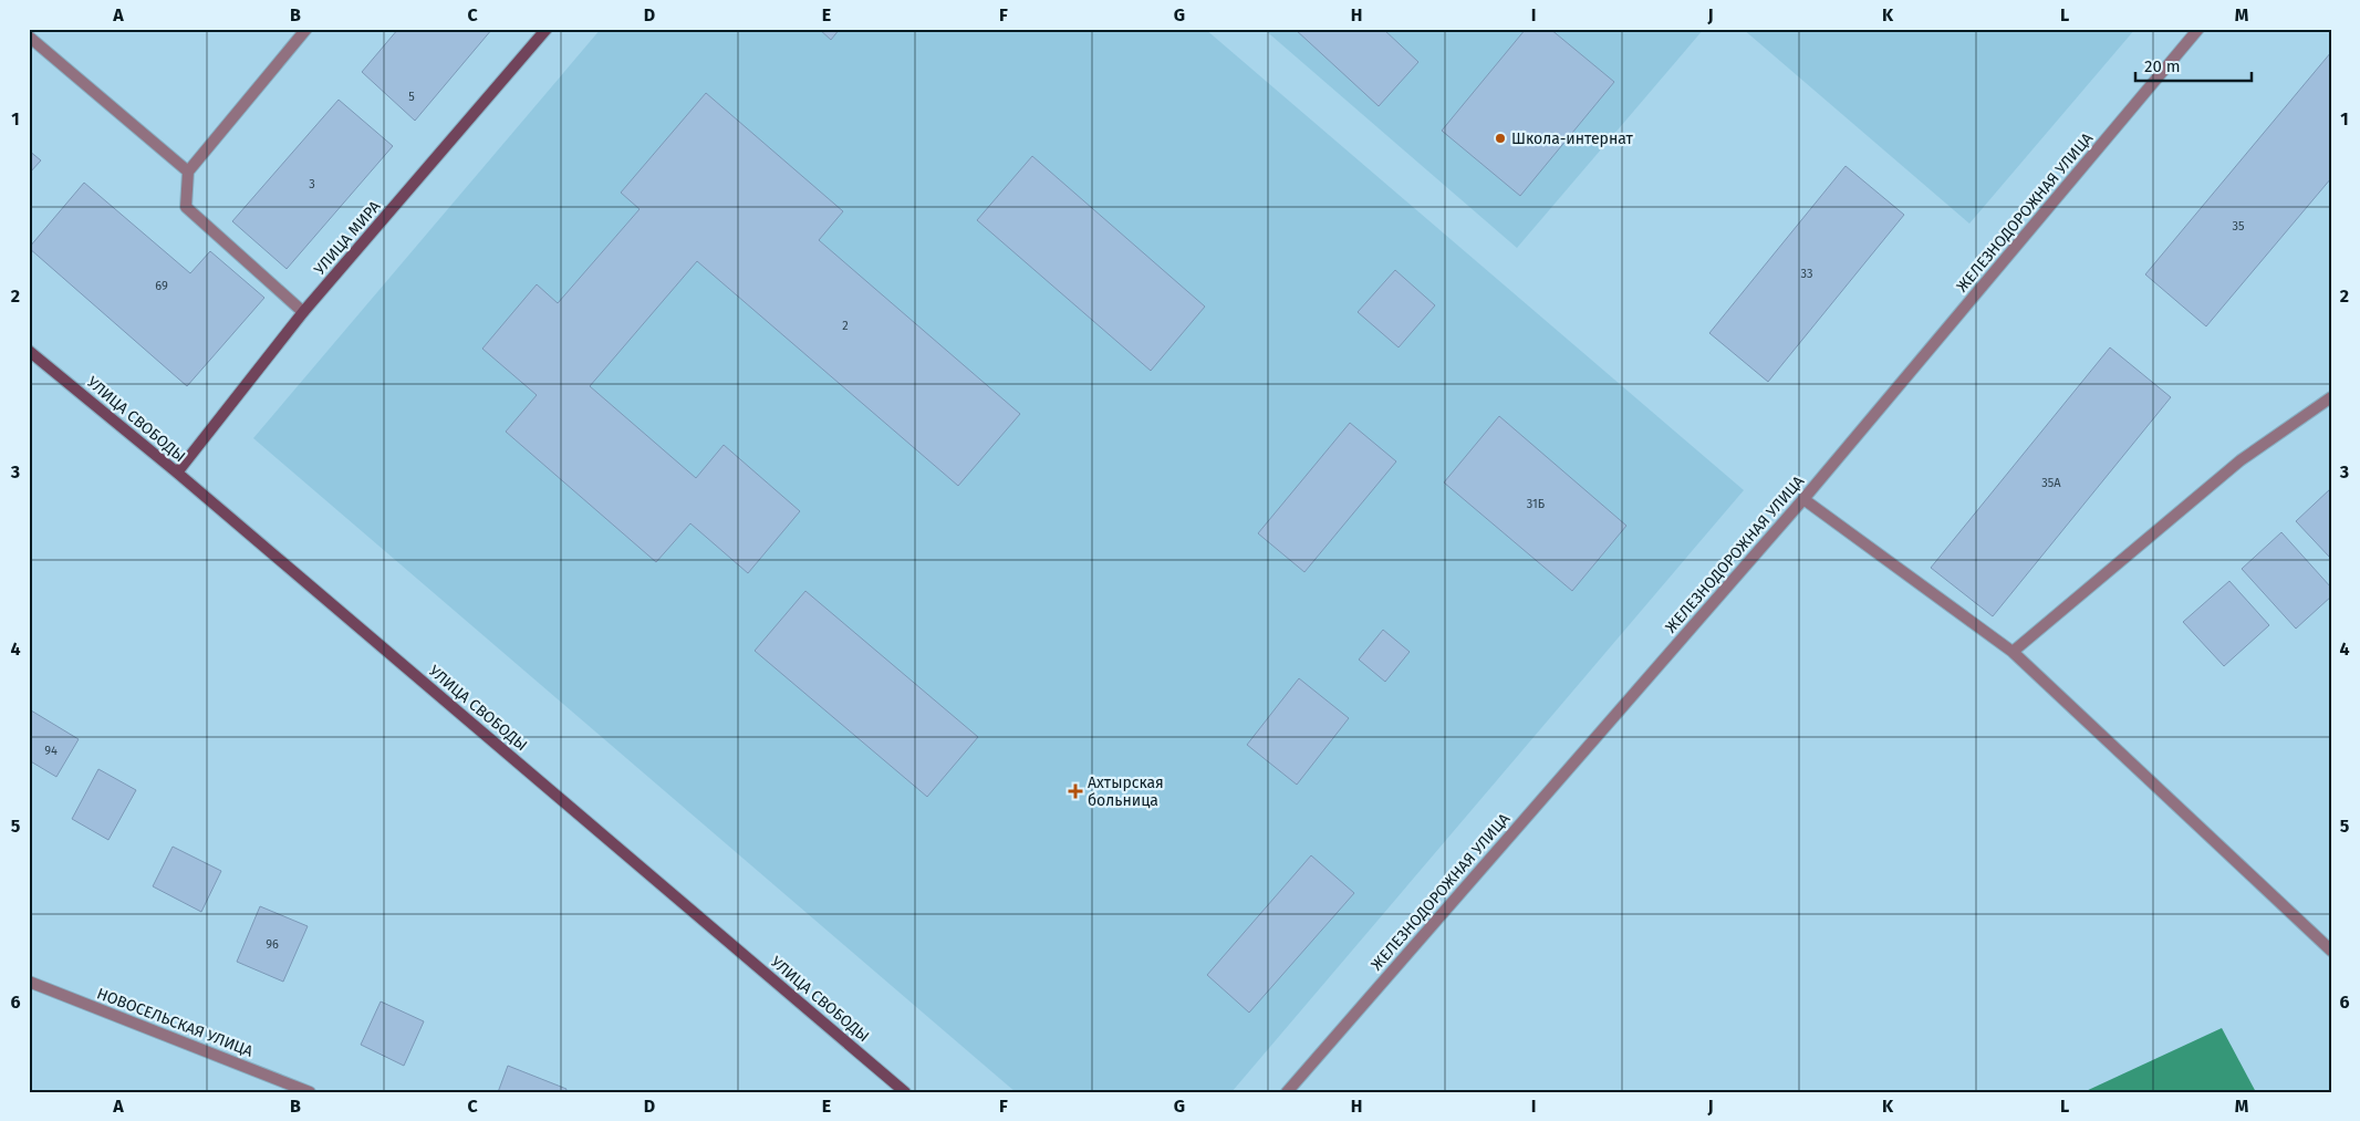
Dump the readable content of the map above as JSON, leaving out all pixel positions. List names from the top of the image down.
{
  "streets": {
    "street": [
      "ЖЕЛЕЗНОДОРОЖНАЯ УЛИЦА",
      "УЛИЦА МИРА",
      "УЛИЦА СВОБОДЫ",
      "НОВОСЕЛЬСКАЯ УЛИЦА"
    ]
  },
  "crossings": [
    ["УЛИЦА МИРА", "УЛИЦА СВОБОДЫ"]
  ],
  "places": {
    "other": ["Школа-интернат"],
    "health": ["Ахтырская больница"]
  },
  "house_numbers": [
    "5",
    "3",
    "35",
    "33",
    "69",
    "2",
    "35А",
    "31Б",
    "94",
    "96"
  ],
  "scale_bar": "20 m",
  "grid": {
    "columns": [
      "A",
      "B",
      "C",
      "D",
      "E",
      "F",
      "G",
      "H",
      "I",
      "J",
      "K",
      "L",
      "M"
    ],
    "rows": [
      "1",
      "2",
      "3",
      "4",
      "5",
      "6"
    ]
  }
}
